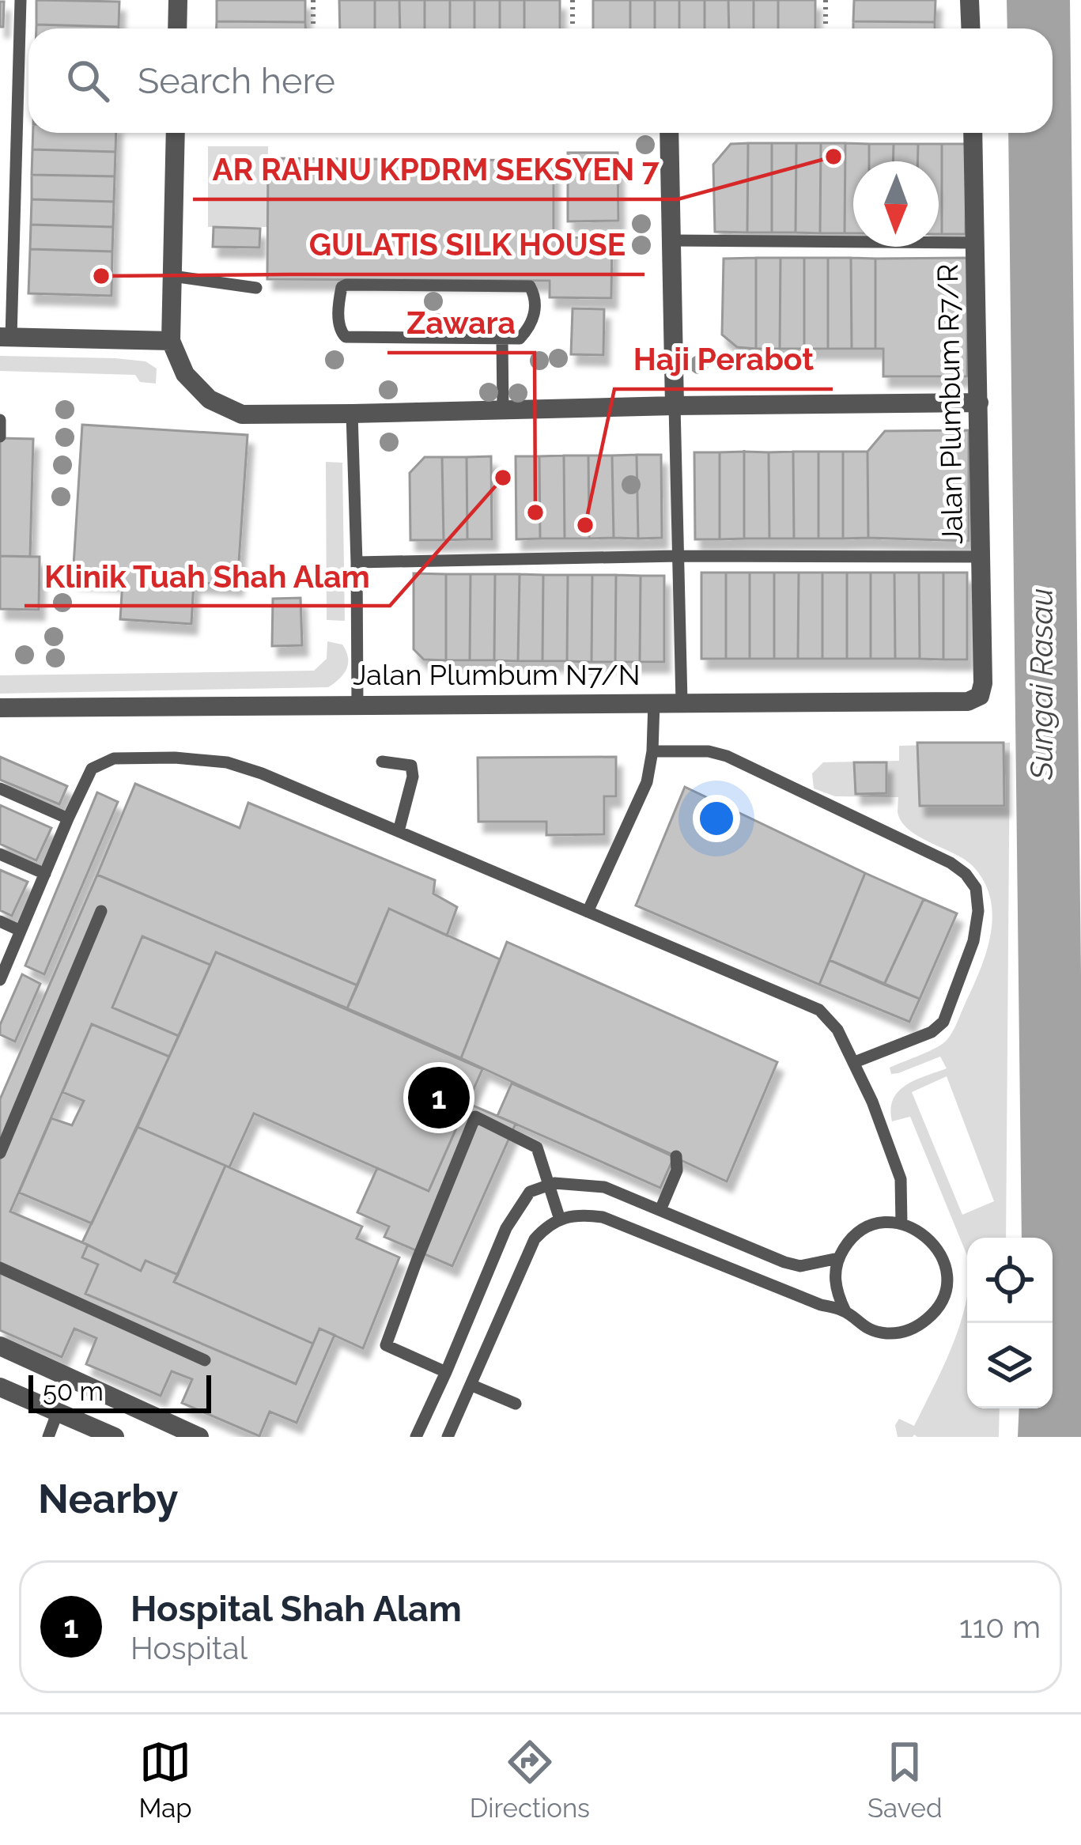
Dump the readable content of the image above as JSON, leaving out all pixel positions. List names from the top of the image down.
{
  "streets": {
    "street": ["Jalan Plumbum R7/R", "Jalan Plumbum N7/N"]
  },
  "crossings": [
    ["Jalan Plumbum R7/R", "Jalan Plumbum N7/N"]
  ],
  "water": ["Sungai Rasau"],
  "places": [
    "AR RAHNU KPDRM SEKSYEN 7",
    "GULATIS SILK HOUSE",
    "Klinik Tuah Shah Alam",
    "Zawara",
    "Haji Perabot"
  ],
  "scale_bar": "50 m",
  "north": "bottom",
  "page": {
    "search": "Search here",
    "pins": "1",
    "scale": "50 m",
    "heading": "Nearby",
    "list": [
      {
        "mark": "1",
        "name": "Hospital Shah Alam",
        "note": "Hospital",
        "value": "110 m"
      }
    ],
    "nav": ["Map", "Directions", "Saved"]
  }
}
